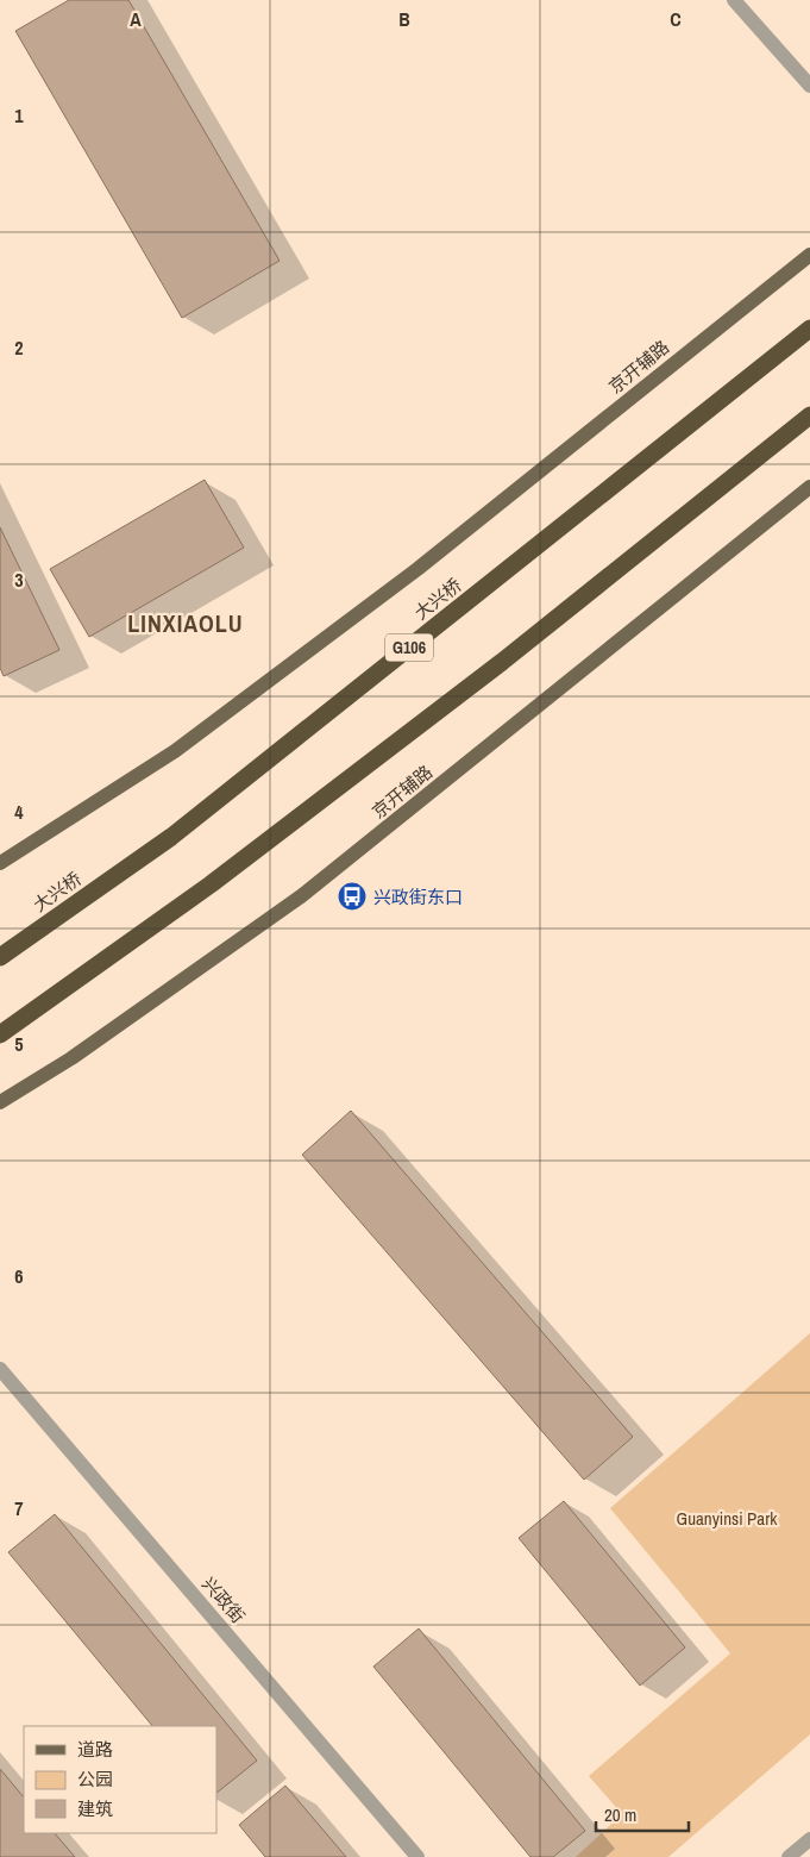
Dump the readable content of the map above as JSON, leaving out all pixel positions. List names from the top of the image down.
{
  "streets": {
    "highway": ["大兴桥", "G106"],
    "main road": ["京开辅路"],
    "street": ["兴政街"]
  },
  "districts": ["LINXIAOLU"],
  "parks": ["Guanyinsi Park"],
  "places": {
    "bus stop": ["兴政街东口"]
  },
  "legend": ["道路", "公园", "建筑"],
  "scale_bar": "20 m",
  "grid": {
    "columns": ["A", "B", "C"],
    "rows": [
      "1",
      "2",
      "3",
      "4",
      "5",
      "6",
      "7"
    ]
  }
}
